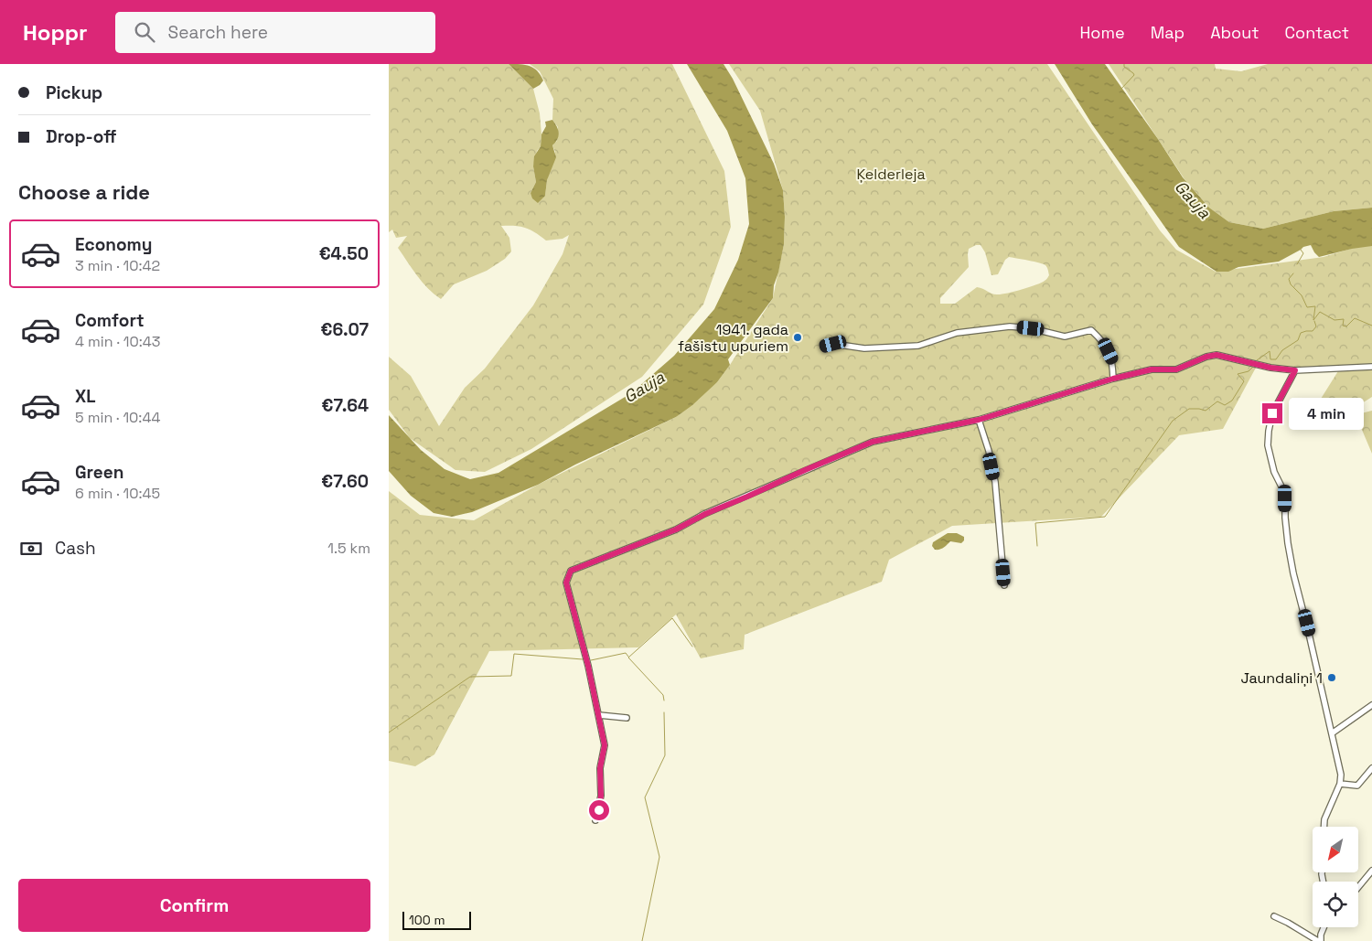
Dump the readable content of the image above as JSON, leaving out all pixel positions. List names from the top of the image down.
{
  "water": ["Gauja"],
  "parks": ["Ķelderleja"],
  "places": ["1941. gada fašistu upuriem", "Jaundaliņi 1"],
  "scale_bar": "100 m",
  "north": "bottom left",
  "page": {
    "header": "Hoppr",
    "search": "Search here",
    "nav": [
      "Home",
      "Map",
      "About",
      "Contact"
    ],
    "banner": ["Pickup", "Drop-off"],
    "heading": "Choose a ride",
    "list": [
      {
        "name": "Economy",
        "note": "3 min · 10:42",
        "value": "€4.50"
      },
      {
        "name": "Comfort",
        "note": "4 min · 10:43",
        "value": "€6.07"
      },
      {
        "name": "XL",
        "note": "5 min · 10:44",
        "value": "€7.64"
      },
      {
        "name": "Green",
        "note": "6 min · 10:45",
        "value": "€7.60"
      }
    ],
    "bubble": "4 min",
    "pay": ["Cash", "1.5 km"],
    "buttons": "Confirm",
    "scale": "100 m"
  }
}
